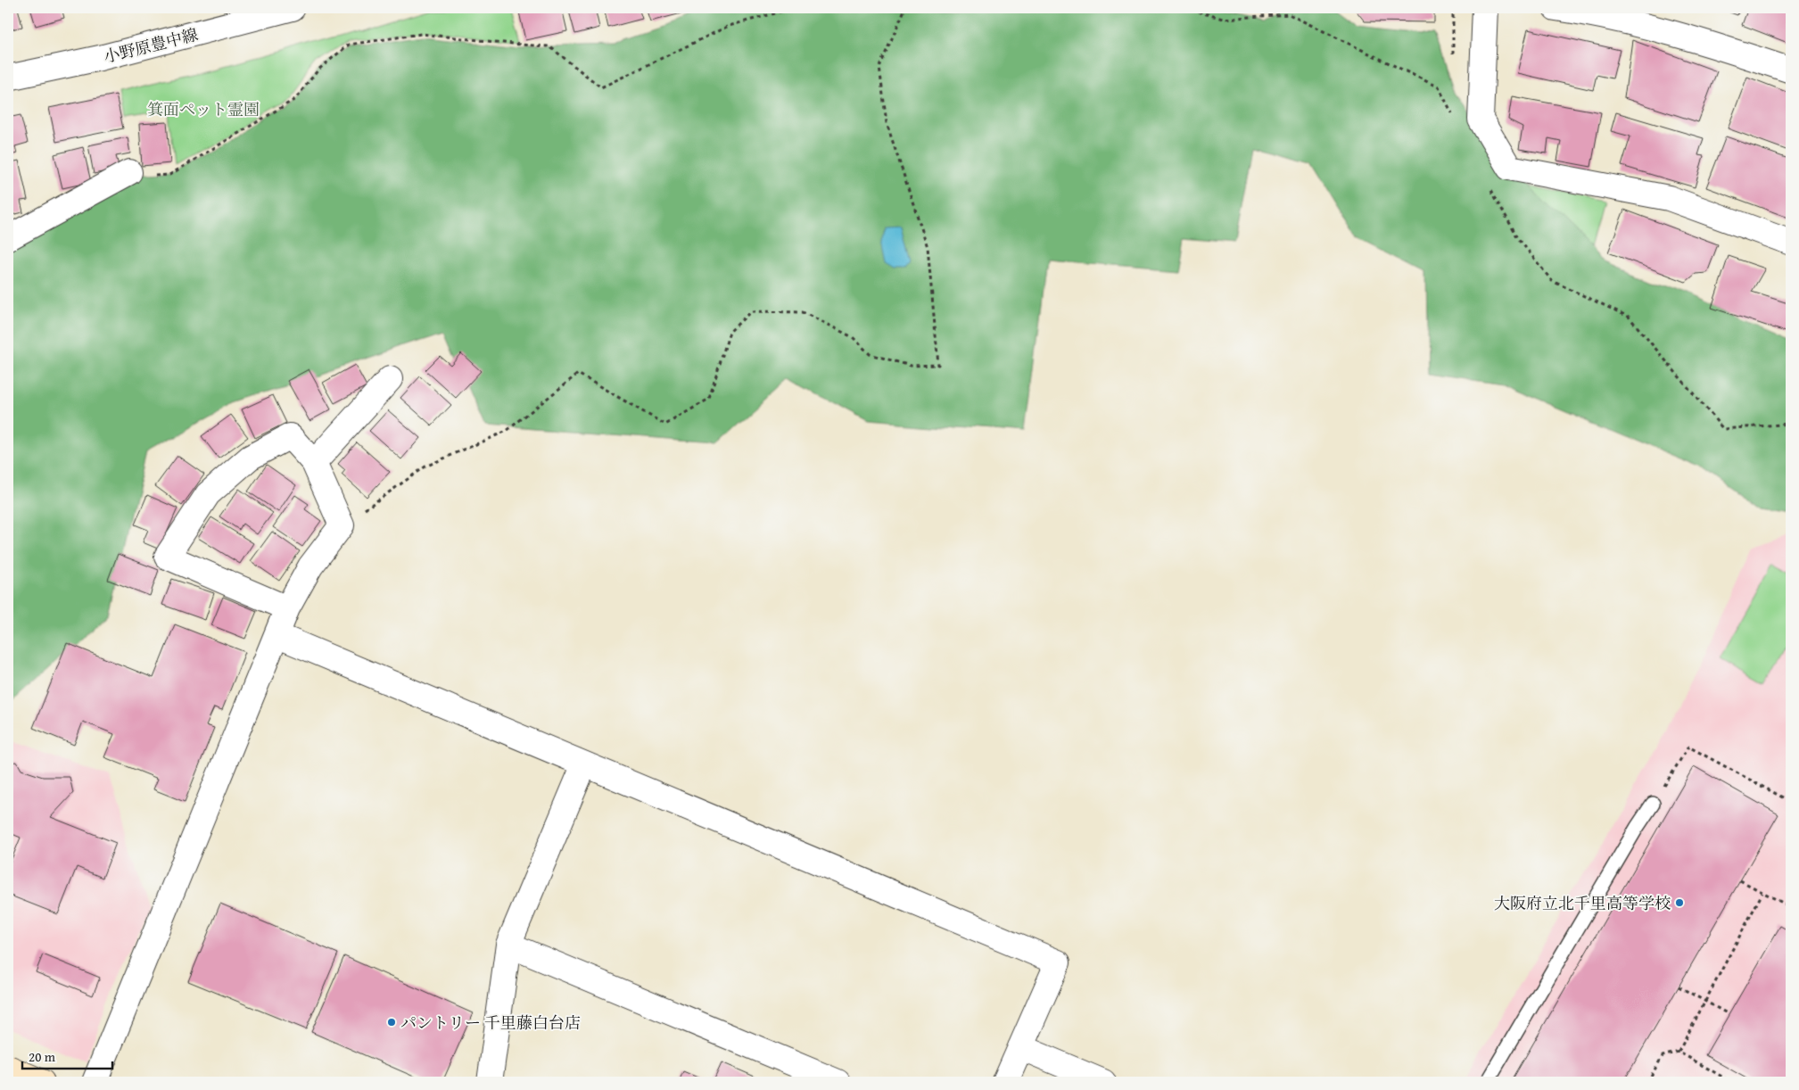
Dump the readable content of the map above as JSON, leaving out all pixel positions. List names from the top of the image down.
{
  "streets": {
    "street": ["小野原豊中線"]
  },
  "parks": ["箕面ペット霊園"],
  "places": ["大阪府立北千里高等学校", "パントリー 千里藤白台店"],
  "scale_bar": "20 m"
}
